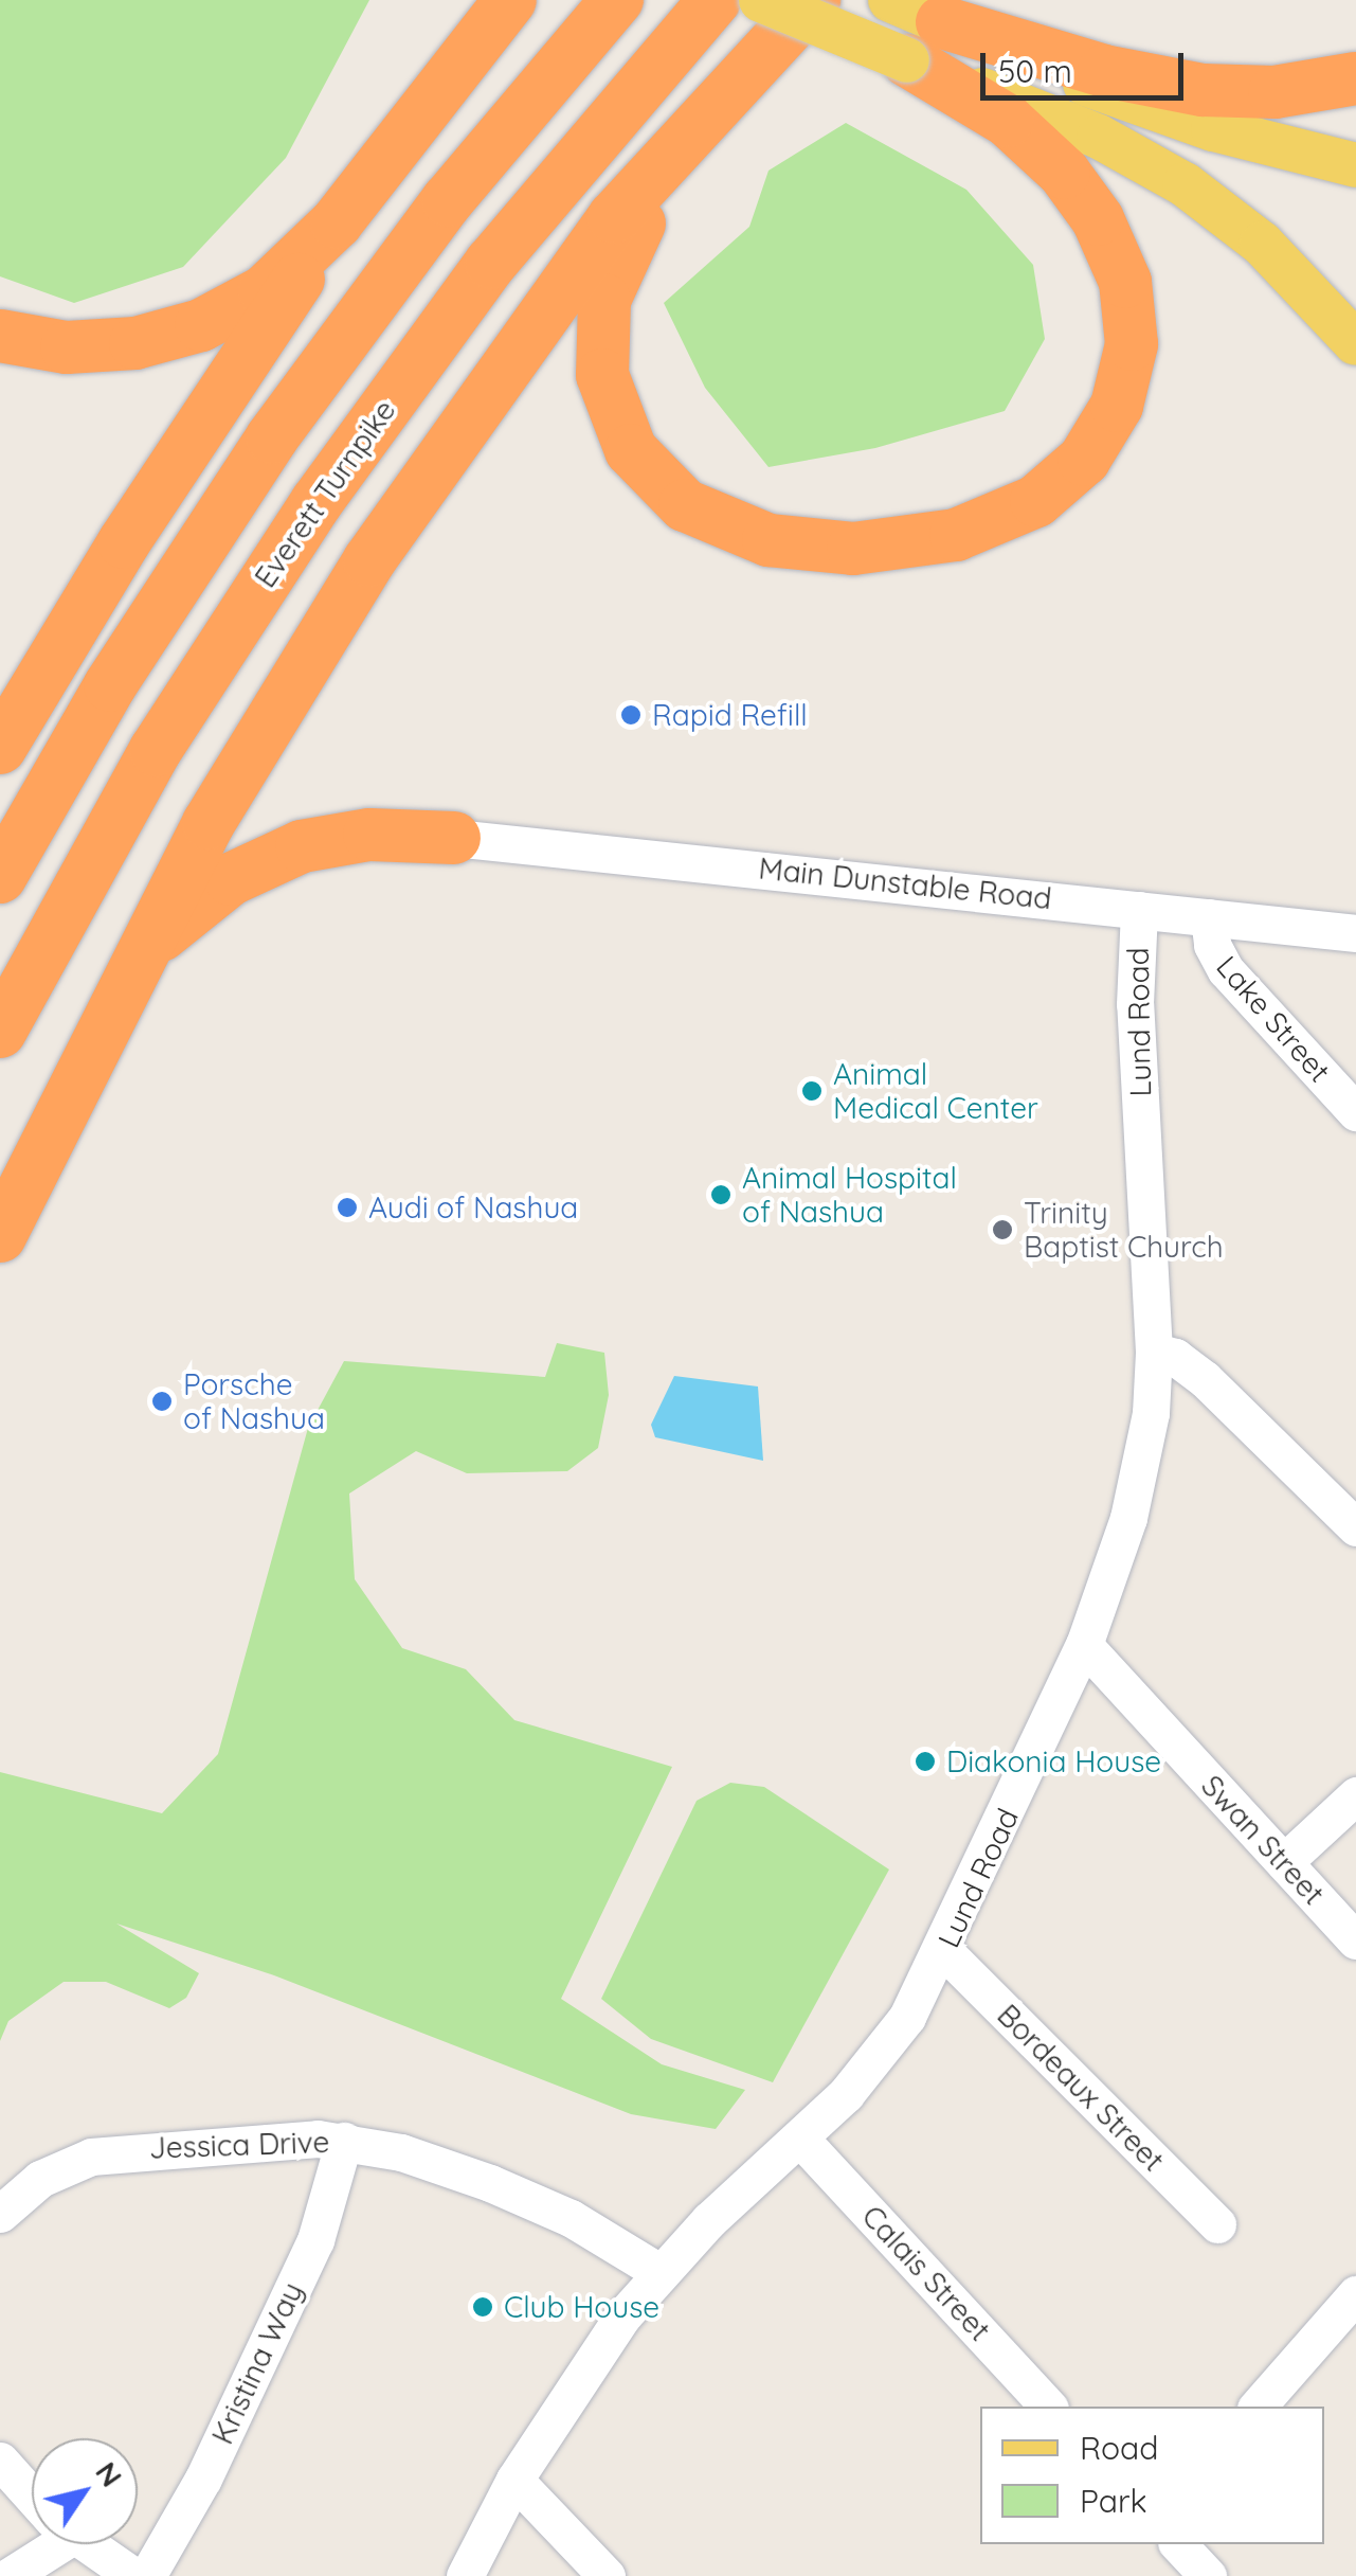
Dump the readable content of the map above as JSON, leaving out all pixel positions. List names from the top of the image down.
{
  "streets": {
    "highway": ["Everett Turnpike"],
    "street": [
      "Main Dunstable Road",
      "Lake Street",
      "Lund Road",
      "Swan Street",
      "Bordeaux Street",
      "Jessica Drive",
      "Calais Street",
      "Kristina Way"
    ]
  },
  "crossings": [
    ["Main Dunstable Road", "Lake Street"],
    ["Main Dunstable Road", "Lund Road"],
    ["Lund Road", "Swan Street"],
    ["Lund Road", "Bordeaux Street"],
    ["Lund Road", "Jessica Drive"],
    ["Lund Road", "Calais Street"],
    ["Jessica Drive", "Kristina Way"]
  ],
  "places": [
    "Rapid Refill",
    "Animal Medical Center",
    "Animal Hospital of Nashua",
    "Audi of Nashua",
    "Trinity Baptist Church",
    "Porsche of Nashua",
    "Diakonia House",
    "Club House"
  ],
  "legend": ["Road", "Park"],
  "scale_bar": "50 m",
  "north": "top right"
}
